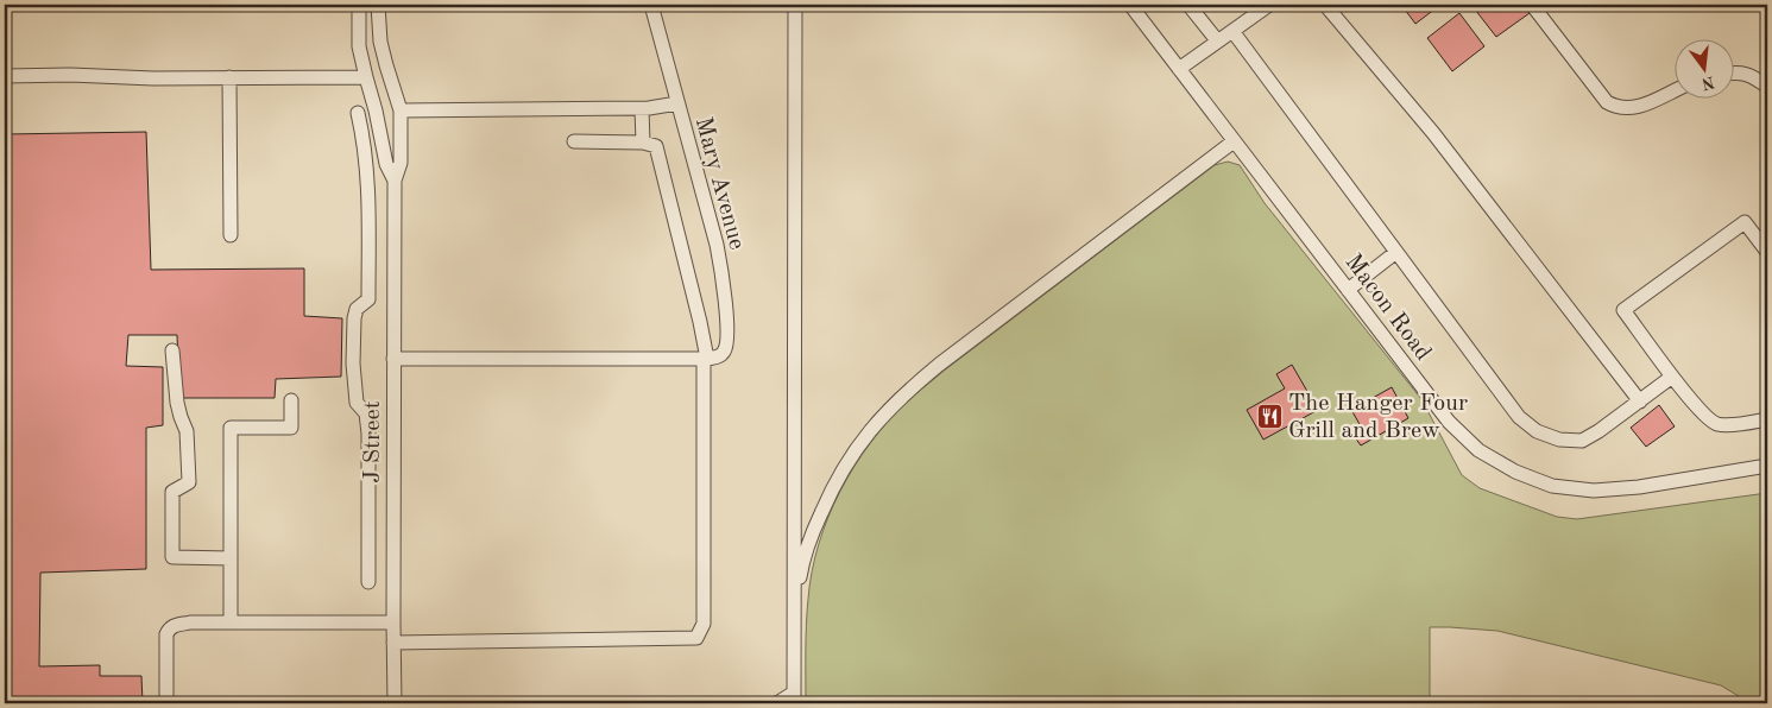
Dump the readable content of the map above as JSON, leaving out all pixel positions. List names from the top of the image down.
{
  "streets": {
    "street": ["Mary Avenue", "Macon Road", "J Street"]
  },
  "places": {
    "restaurant": ["The Hanger Four Grill and Brew"]
  },
  "north": "bottom"
}
